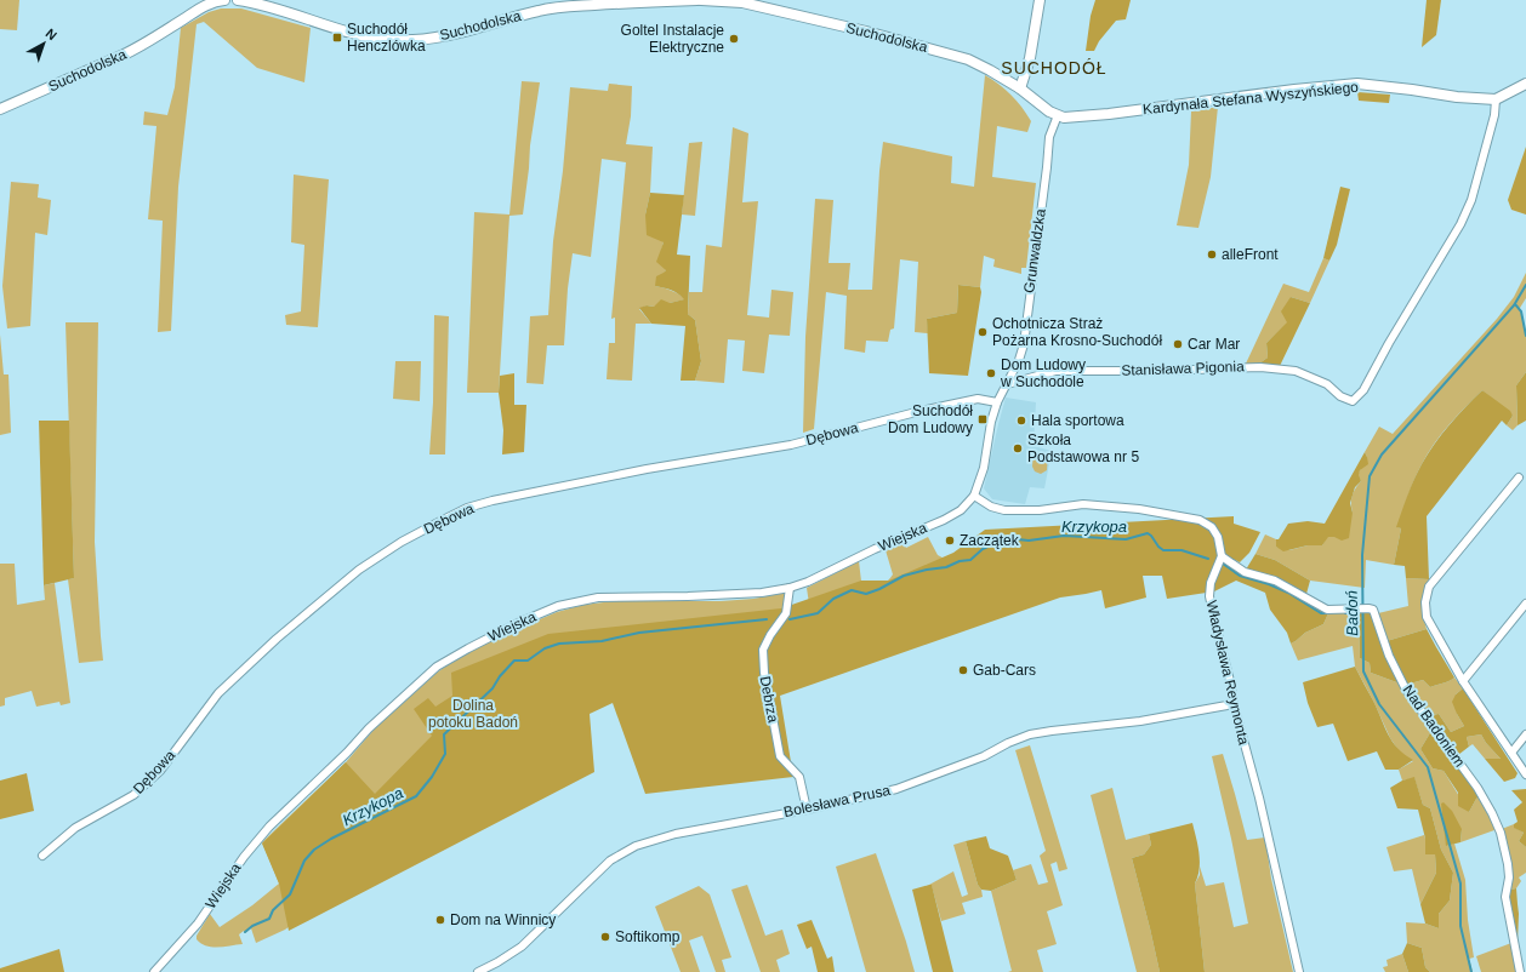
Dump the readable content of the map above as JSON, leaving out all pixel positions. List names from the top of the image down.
{
  "streets": {
    "street": [
      "Suchodolska",
      "Kardynała Stefana Wyszyńskiego",
      "Grunwaldzka",
      "Stanisława Pigonia",
      "Dębowa",
      "Wiejska",
      "Władysława Reymonta",
      "Debrza",
      "Nad Badoniem",
      "Bolesława Prusa"
    ]
  },
  "crossings": [
    ["Suchodolska", "Kardynała Stefana Wyszyńskiego"],
    ["Suchodolska", "Grunwaldzka"],
    ["Kardynała Stefana Wyszyńskiego", "Grunwaldzka"],
    ["Kardynała Stefana Wyszyńskiego", "Stanisława Pigonia"],
    ["Grunwaldzka", "Stanisława Pigonia"],
    ["Grunwaldzka", "Dębowa"],
    ["Grunwaldzka", "Wiejska"],
    ["Wiejska", "Debrza"],
    ["Władysława Reymonta", "Nad Badoniem"],
    ["Władysława Reymonta", "Bolesława Prusa"],
    ["Debrza", "Bolesława Prusa"]
  ],
  "districts": ["SUCHODÓŁ"],
  "water": ["Krzykopa", "Badoń"],
  "parks": ["Dolina potoku Badoń"],
  "places": {
    "transit": ["Suchodół Henczlówka", "Suchodół Dom Ludowy"],
    "other": [
      "Goltel Instalacje Elektryczne",
      "alleFront",
      "Ochotnicza Straż Pożarna Krosno-Suchodół",
      "Car Mar",
      "Dom Ludowy w Suchodole",
      "Hala sportowa",
      "Szkoła Podstawowa nr 5",
      "Zaczątek",
      "Gab-Cars",
      "Dom na Winnicy",
      "Softikomp"
    ]
  },
  "north": "top right"
}
